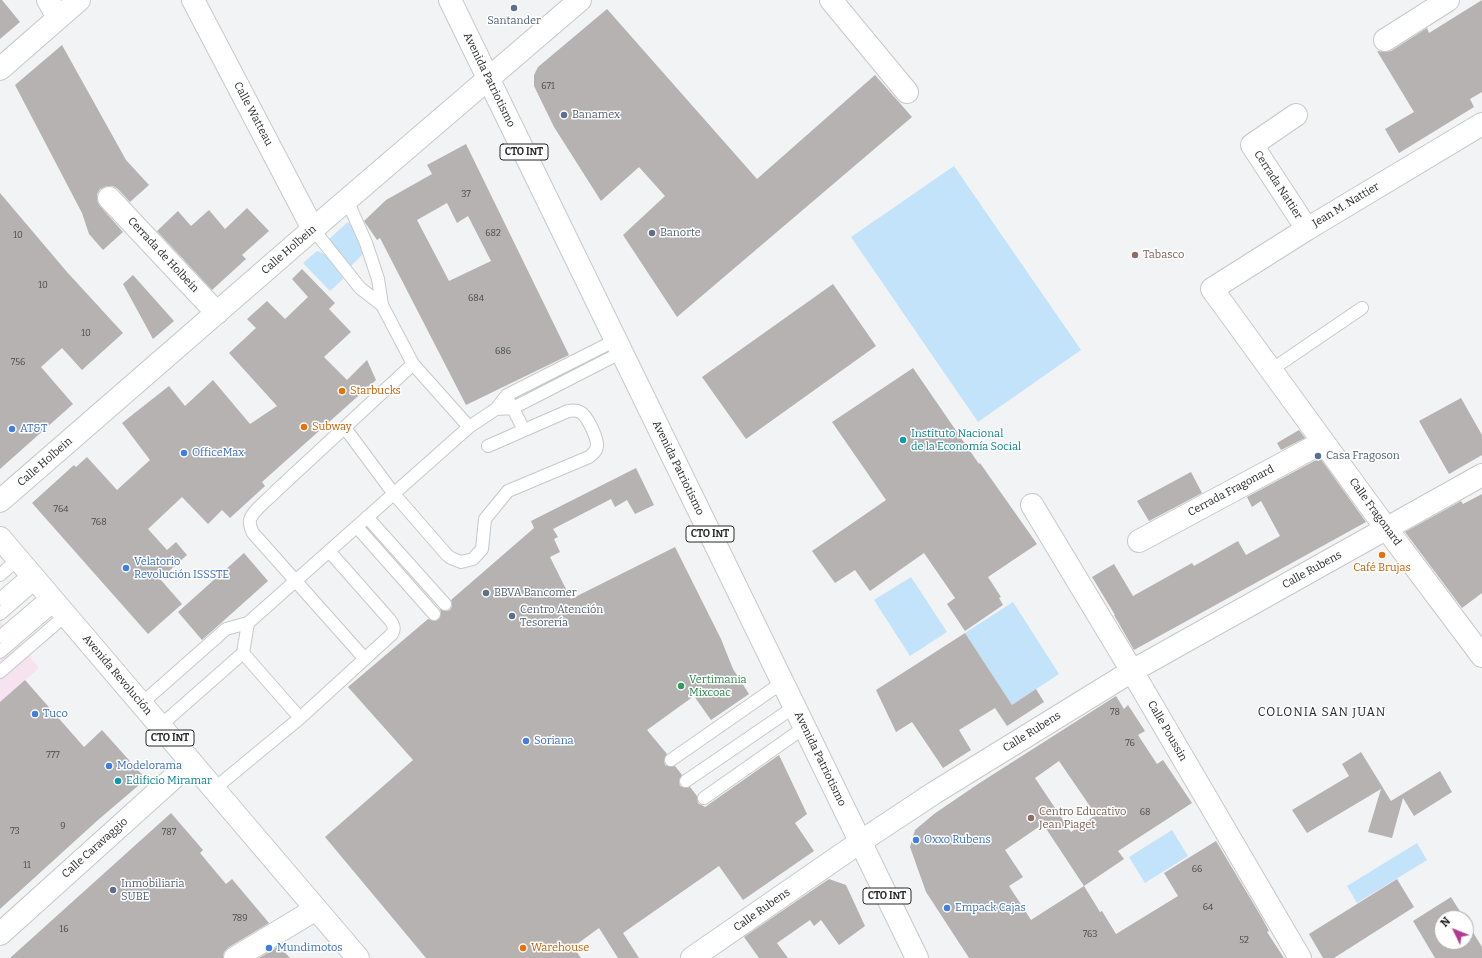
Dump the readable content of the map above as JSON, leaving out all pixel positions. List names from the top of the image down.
{
  "streets": {
    "street": [
      "Avenida Patriotismo",
      "Calle Watteau",
      "CTO INT",
      "Cerrada Nattier",
      "Jean M. Nattier",
      "Calle Holbein",
      "Cerrada de Holbein",
      "Cerrada Fragonard",
      "Calle Fragonard",
      "Calle Rubens",
      "Avenida Revolución",
      "Calle Poussin",
      "Calle Caravaggio"
    ]
  },
  "crossings": [
    ["Avenida Patriotismo", "Calle Holbein"],
    ["Avenida Patriotismo", "Calle Rubens"],
    ["Calle Watteau", "Calle Holbein"],
    ["Cerrada Nattier", "Jean M. Nattier"],
    ["Jean M. Nattier", "Calle Fragonard"],
    ["Calle Holbein", "Cerrada de Holbein"],
    ["Cerrada Fragonard", "Calle Fragonard"],
    ["Calle Fragonard", "Calle Rubens"],
    ["Calle Rubens", "Calle Poussin"],
    ["Avenida Revolución", "Calle Caravaggio"]
  ],
  "districts": ["COLONIA SAN JUAN"],
  "places": [
    "Santander",
    "Banamex",
    "Banorte",
    "Tabasco",
    "Starbucks",
    "Subway",
    "AT&T",
    "Instituto Nacional de la Economía Social",
    "OfficeMax",
    "Casa Fragoson",
    "Café Brujas",
    "Velatorio Revolución ISSSTE",
    "BBVA Bancomer",
    "Centro Atención Tesorería",
    "Vertimania Mixcoac",
    "Tuco",
    "Soriana",
    "Modelorama",
    "Edificio Miramar",
    "Centro Educativo Jean Piaget",
    "Oxxo Rubens",
    "Inmobiliaria SUBE",
    "Empack Cajas",
    "Mundimotos",
    "Warehouse"
  ],
  "house_numbers": [
    "671",
    "37",
    "682",
    "10",
    "10",
    "684",
    "10",
    "686",
    "756",
    "764",
    "768",
    "78",
    "76",
    "777",
    "68",
    "9",
    "73",
    "787",
    "11",
    "66",
    "64",
    "789",
    "16",
    "763",
    "52"
  ],
  "north": "top left"
}
